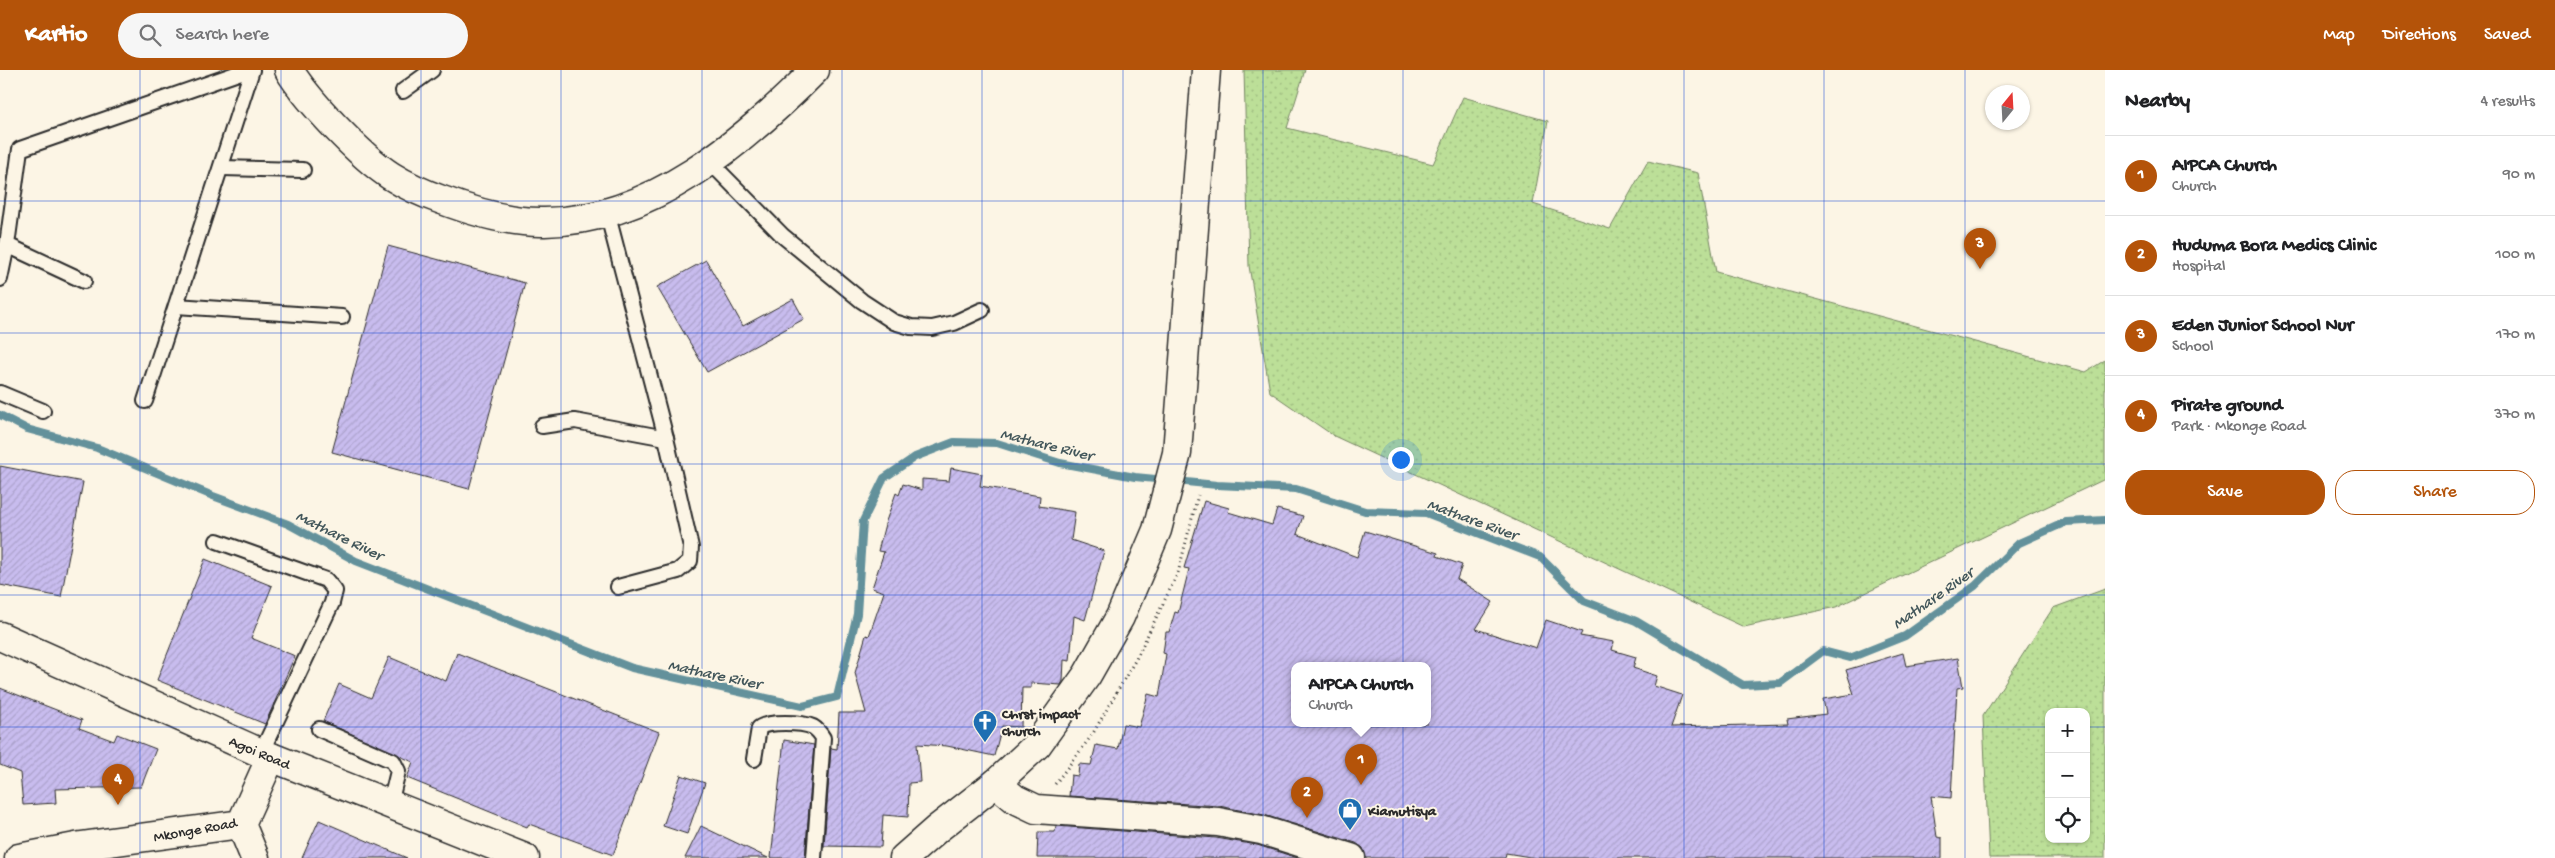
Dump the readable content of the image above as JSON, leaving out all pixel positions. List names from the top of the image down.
{
  "streets": {
    "street": ["Agoi Road", "Mkonge Road"]
  },
  "crossings": [
    ["Agoi Road", "Mkonge Road"]
  ],
  "water": ["Mathare River"],
  "places": {
    "church": ["Chrst impact church"],
    "shop": ["Kiamutisya"]
  },
  "north": "top",
  "page": {
    "header": "Kartio",
    "search": "Search here",
    "nav": ["Map", "Directions", "Saved"],
    "heading": ["Nearby", "4 results"],
    "list": [
      {
        "mark": "1",
        "name": "AIPCA Church",
        "note": "Church",
        "value": "90 m"
      },
      {
        "mark": "2",
        "name": "Huduma Bora Medics Clinic",
        "note": "Hospital",
        "value": "100 m"
      },
      {
        "mark": "3",
        "name": "Eden Junior School Nur",
        "note": "School",
        "value": "170 m"
      },
      {
        "mark": "4",
        "name": "Pirate ground",
        "note": "Park · Mkonge Road",
        "value": "370 m"
      }
    ],
    "pins": [
      "3",
      "1",
      "4",
      "2"
    ],
    "buttons": ["Save", "Share"],
    "popup": ["AIPCA Church", "Church"],
    "map_buttons": ["+", "−"]
  }
}
